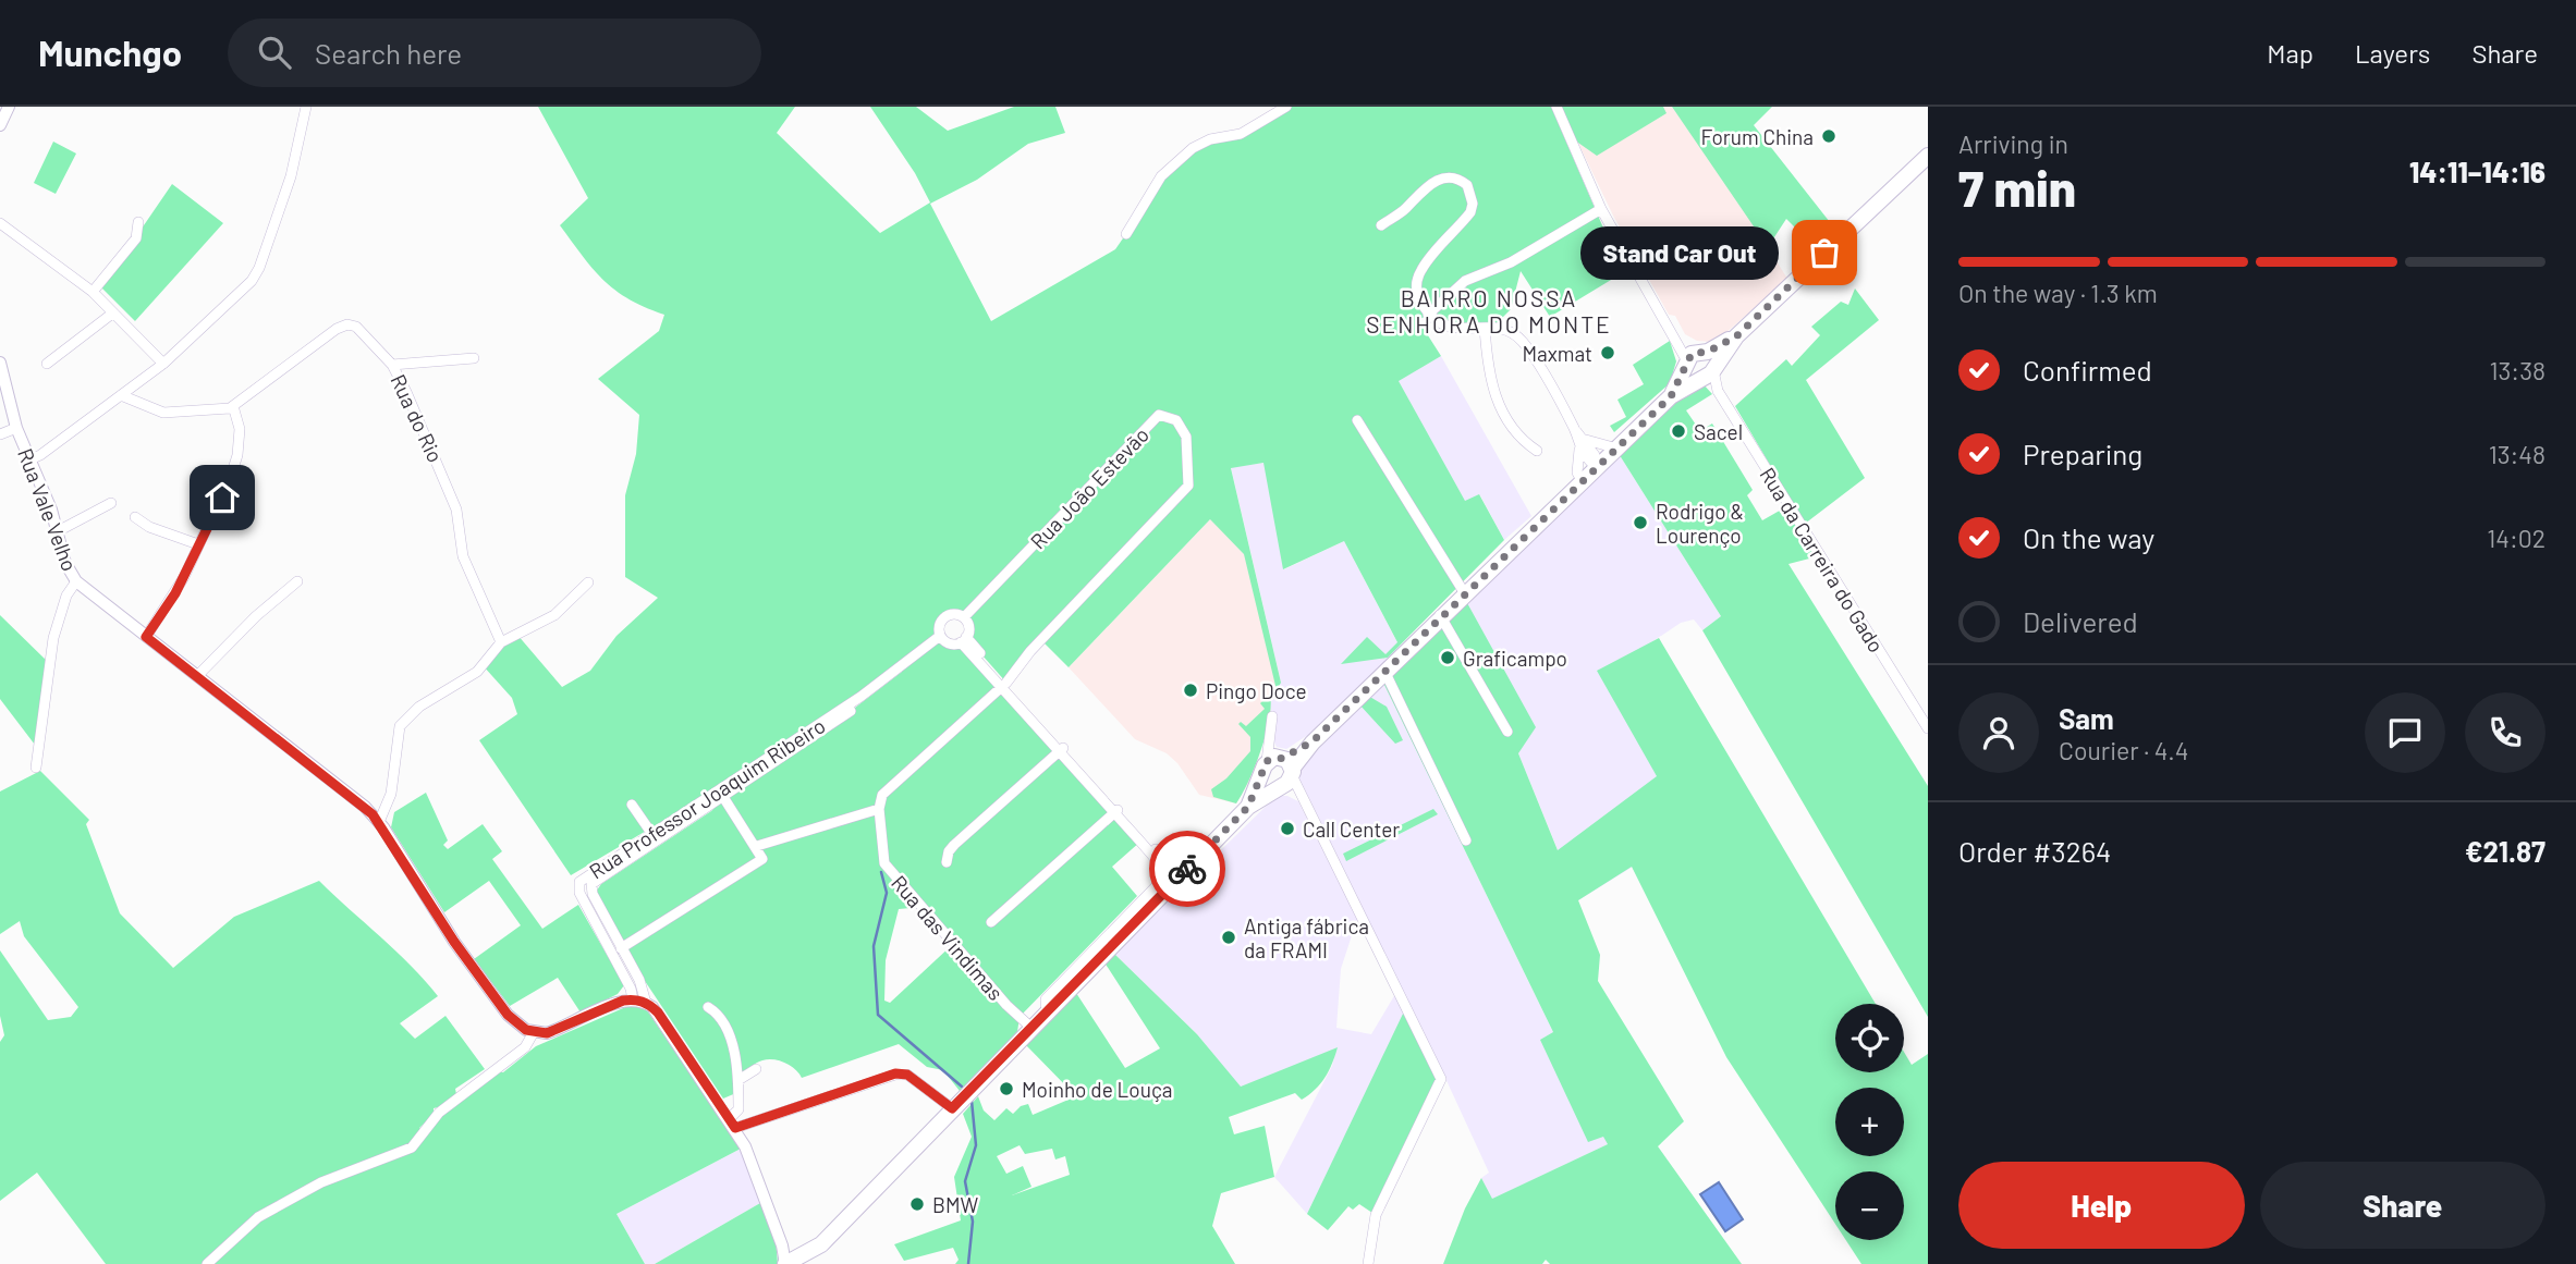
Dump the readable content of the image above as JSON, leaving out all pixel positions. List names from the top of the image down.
{
  "streets": {
    "street": [
      "Rua do Rio",
      "Rua João Estevão",
      "Rua Vale Velho",
      "Rua da Carreira do Gado",
      "Rua Professor Joaquim Ribeiro",
      "Rua das Vindimas"
    ]
  },
  "crossings": [
    ["Rua João Estevão", "Rua Professor Joaquim Ribeiro"]
  ],
  "districts": ["BAIRRO NOSSA SENHORA DO MONTE"],
  "places": [
    "Forum China",
    "Stand Car Out",
    "Maxmat",
    "Sacel",
    "Rodrigo & Lourenço",
    "Graficampo",
    "Pingo Doce",
    "Call Center",
    "Antiga fábrica da FRAMI",
    "Moinho de Louça",
    "BMW"
  ],
  "page": {
    "header": "Munchgo",
    "search": "Search here",
    "nav": ["Map", "Layers", "Share"],
    "heading": ["7 min", "Arriving in", "14:11–14:16"],
    "panel": [
      "Sam",
      "Courier · 4.4",
      "Order #3264",
      "€21.87"
    ],
    "bubble": "Stand Car Out",
    "bar": "On the way · 1.3 km",
    "list": [
      ["Confirmed", "13:38"],
      ["Preparing", "13:48"],
      ["On the way", "14:02"],
      "Delivered"
    ],
    "map_buttons": ["+", "−"],
    "buttons": ["Help", "Share"]
  }
}
